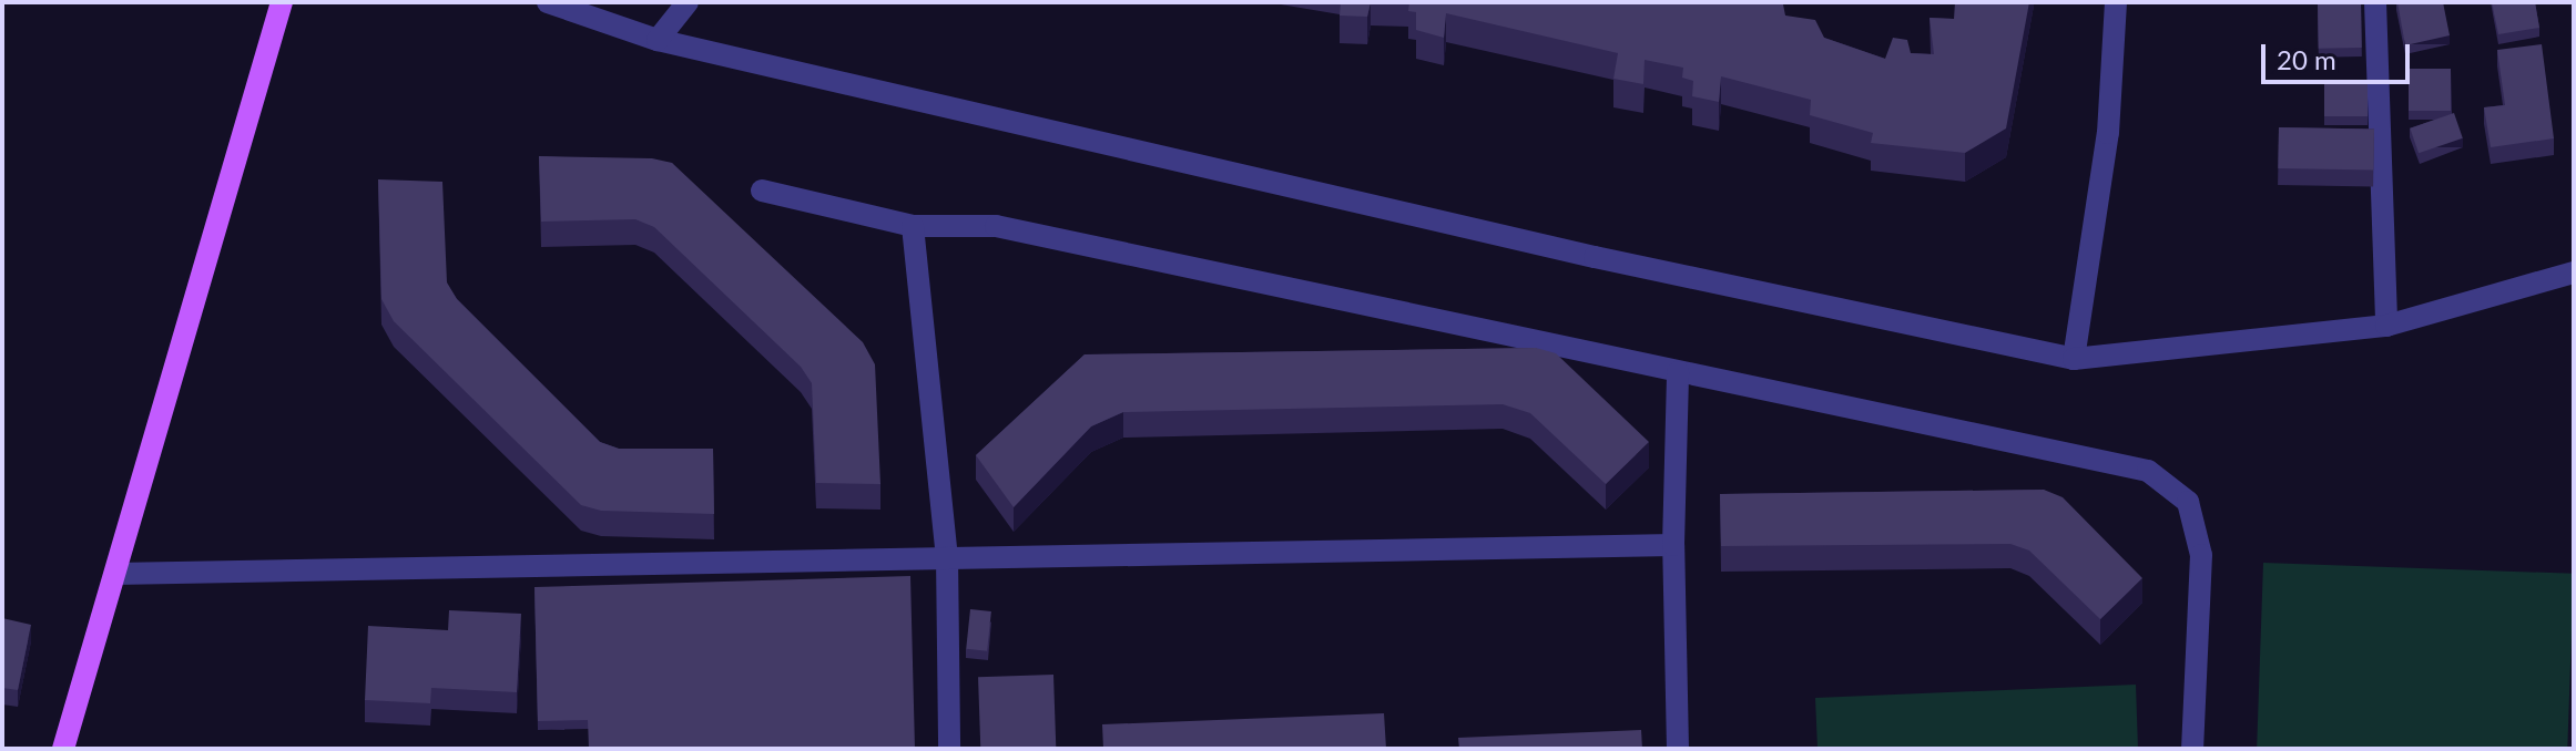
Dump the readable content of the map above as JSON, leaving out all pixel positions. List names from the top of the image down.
{
  "scale_bar": "20 m"
}
